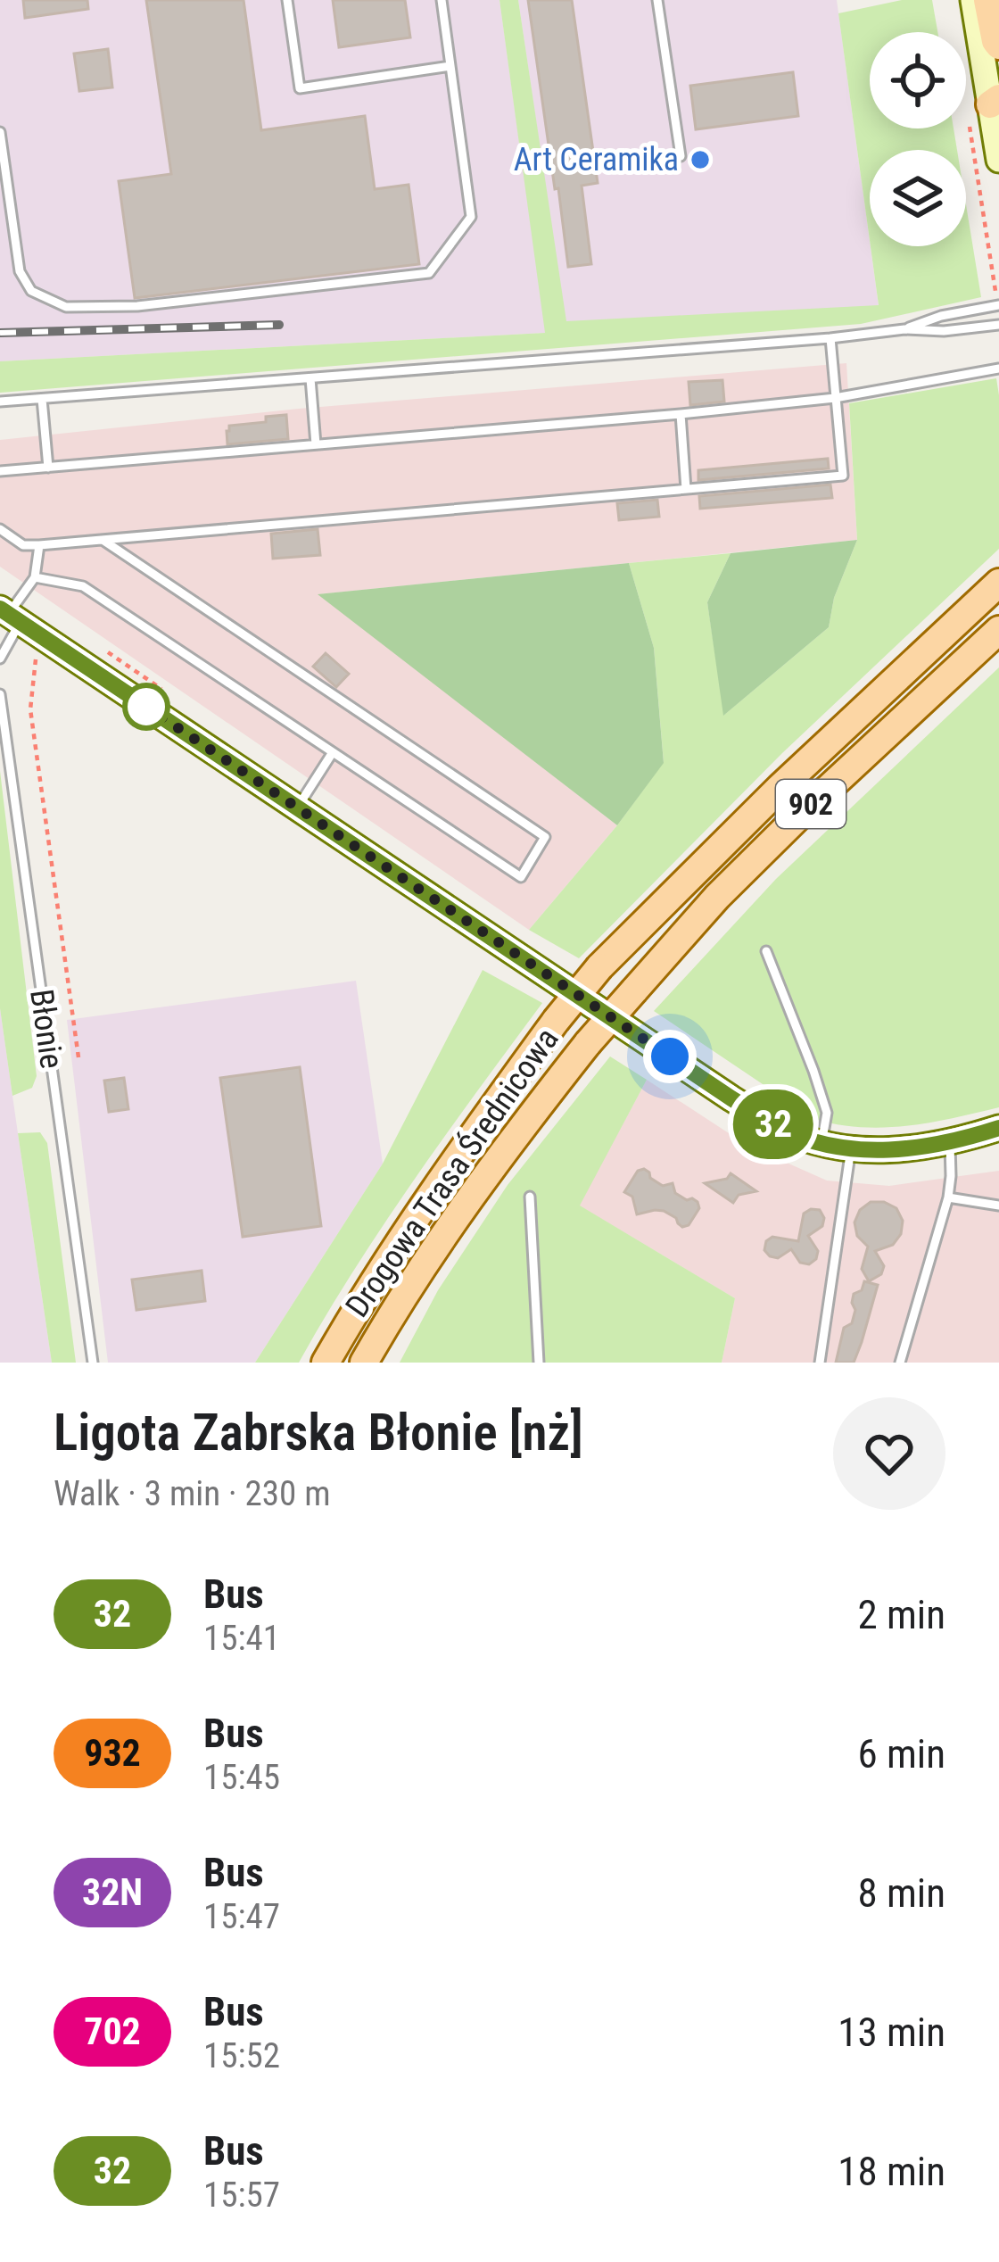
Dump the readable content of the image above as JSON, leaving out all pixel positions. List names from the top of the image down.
{
  "streets": {
    "main road": ["902", "Drogowa Trasa Średnicowa"],
    "lane": ["Błonie"]
  },
  "places": ["Art Ceramika"],
  "lines": ["bus line 32"],
  "page": {
    "on_map": "32",
    "heading": ["Ligota Zabrska Błonie [nż]", "Walk · 3 min · 230 m"],
    "list": [
      {
        "mark": "32",
        "name": "Bus",
        "note": "15:41",
        "value": "2 min"
      },
      {
        "mark": "932",
        "name": "Bus",
        "note": "15:45",
        "value": "6 min"
      },
      {
        "mark": "32N",
        "name": "Bus",
        "note": "15:47",
        "value": "8 min"
      },
      {
        "mark": "702",
        "name": "Bus",
        "note": "15:52",
        "value": "13 min"
      },
      {
        "mark": "32",
        "name": "Bus",
        "note": "15:57",
        "value": "18 min"
      }
    ]
  }
}
